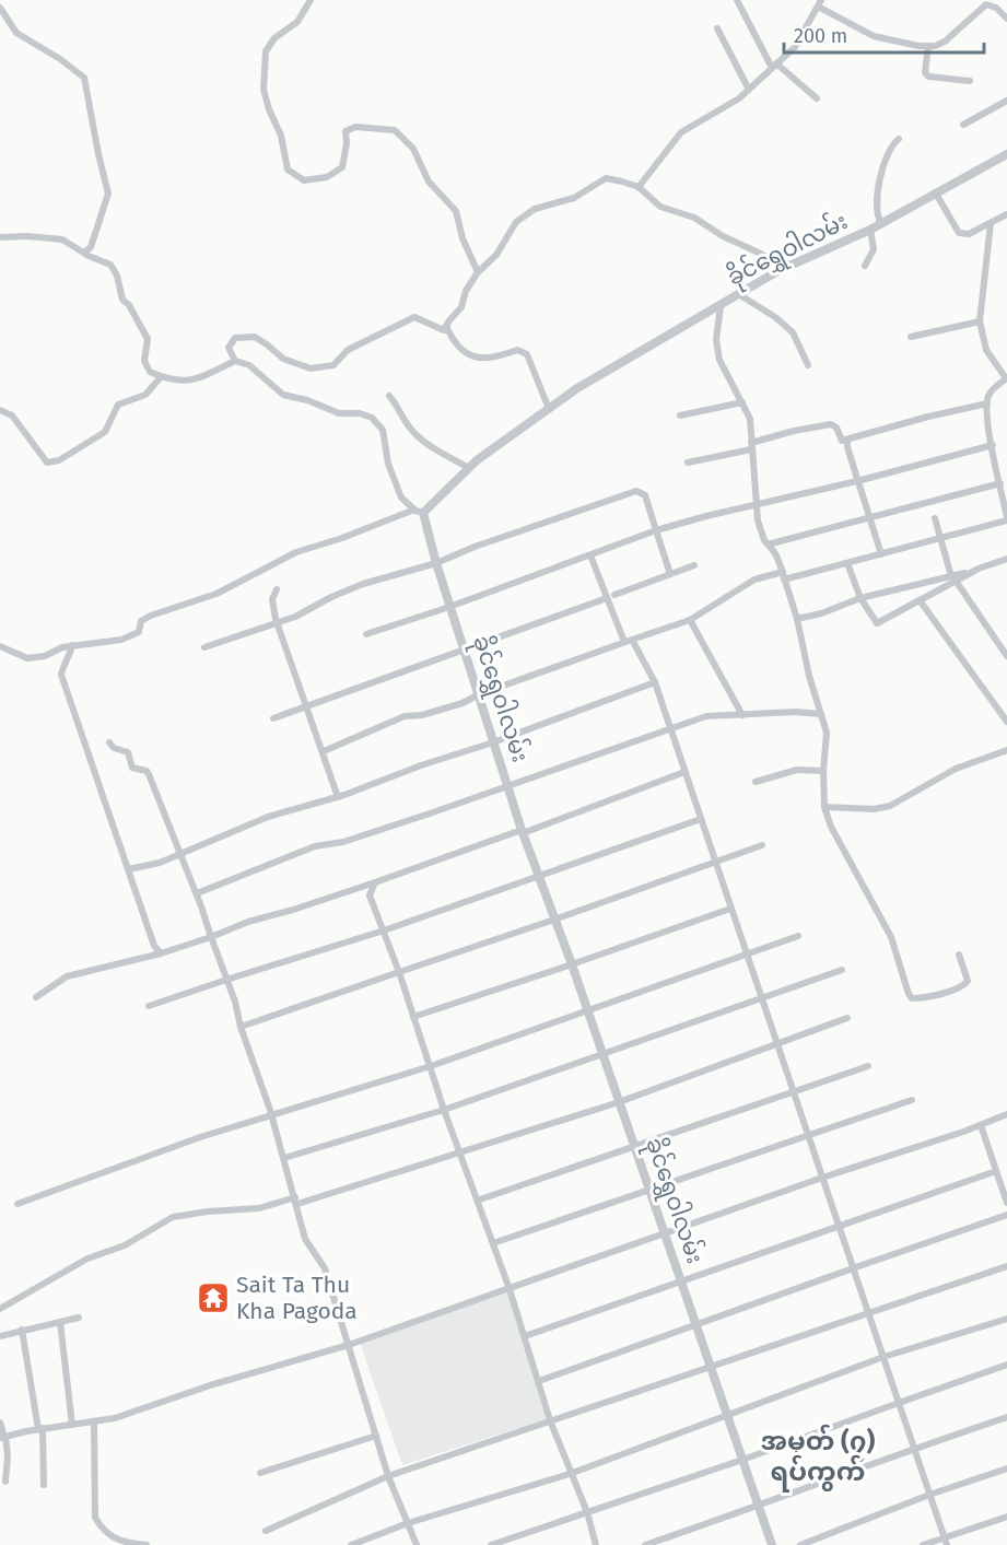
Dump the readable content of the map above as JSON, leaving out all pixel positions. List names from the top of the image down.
{
  "streets": {
    "street": ["ခိုင်ရွှေဝါလမ်း"]
  },
  "districts": ["အမှတ် (၇) ရပ်ကွက်"],
  "places": {
    "temple": ["Sait Ta Thu Kha Pagoda"]
  },
  "scale_bar": "200 m"
}
